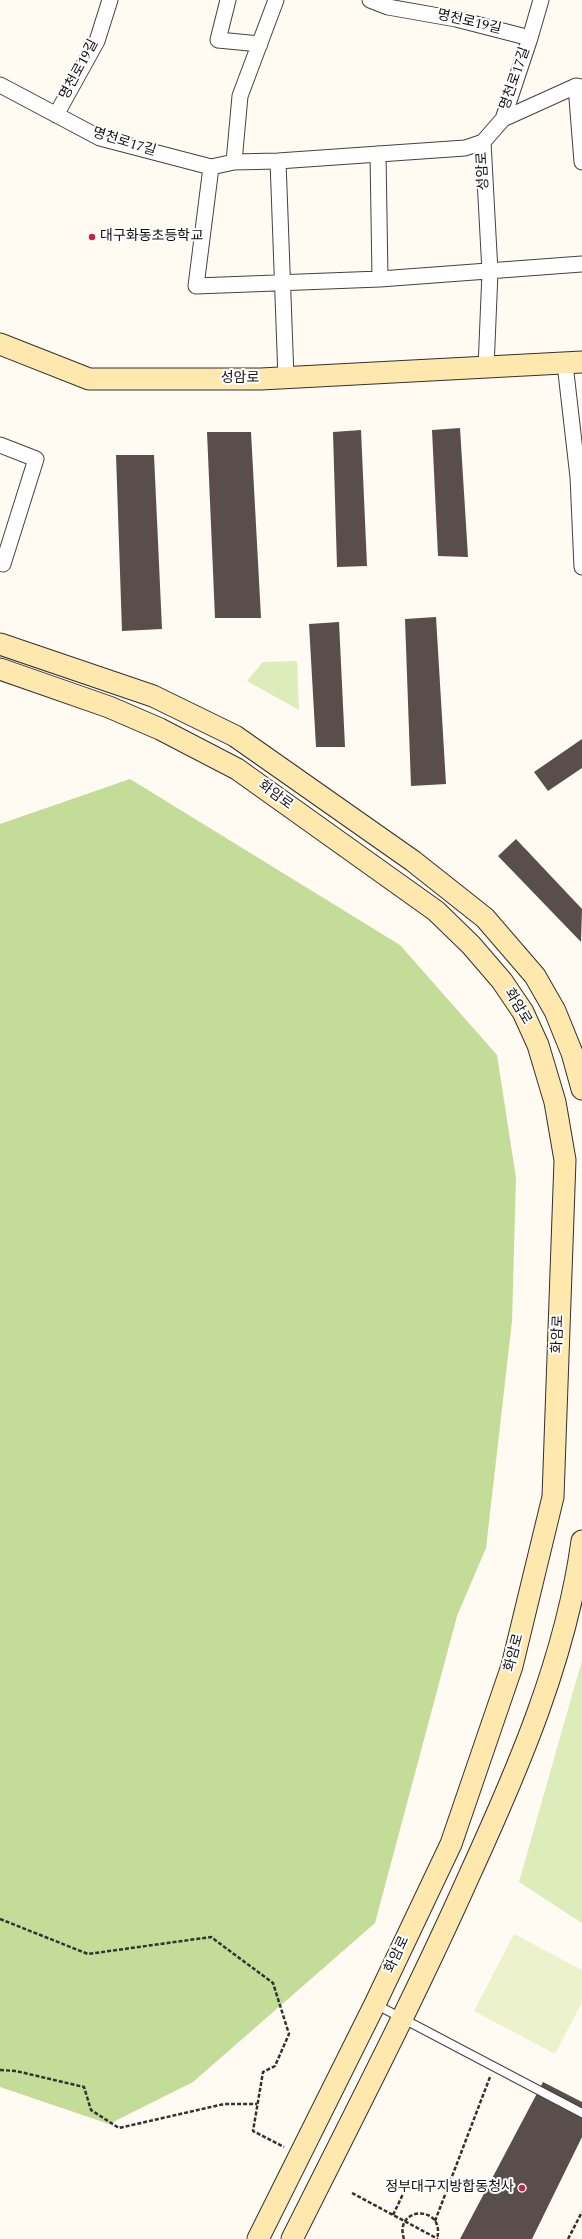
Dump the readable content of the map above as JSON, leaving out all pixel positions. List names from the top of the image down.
{
  "streets": {
    "main road": ["성암로", "화암로"],
    "street": ["명천로19길", "명천로17길"]
  },
  "crossings": [
    ["명천로19길", "명천로17길"],
    ["명천로17길", "성암로"]
  ],
  "places": ["대구화동초등학교", "정부대구지방합동청사"]
}
